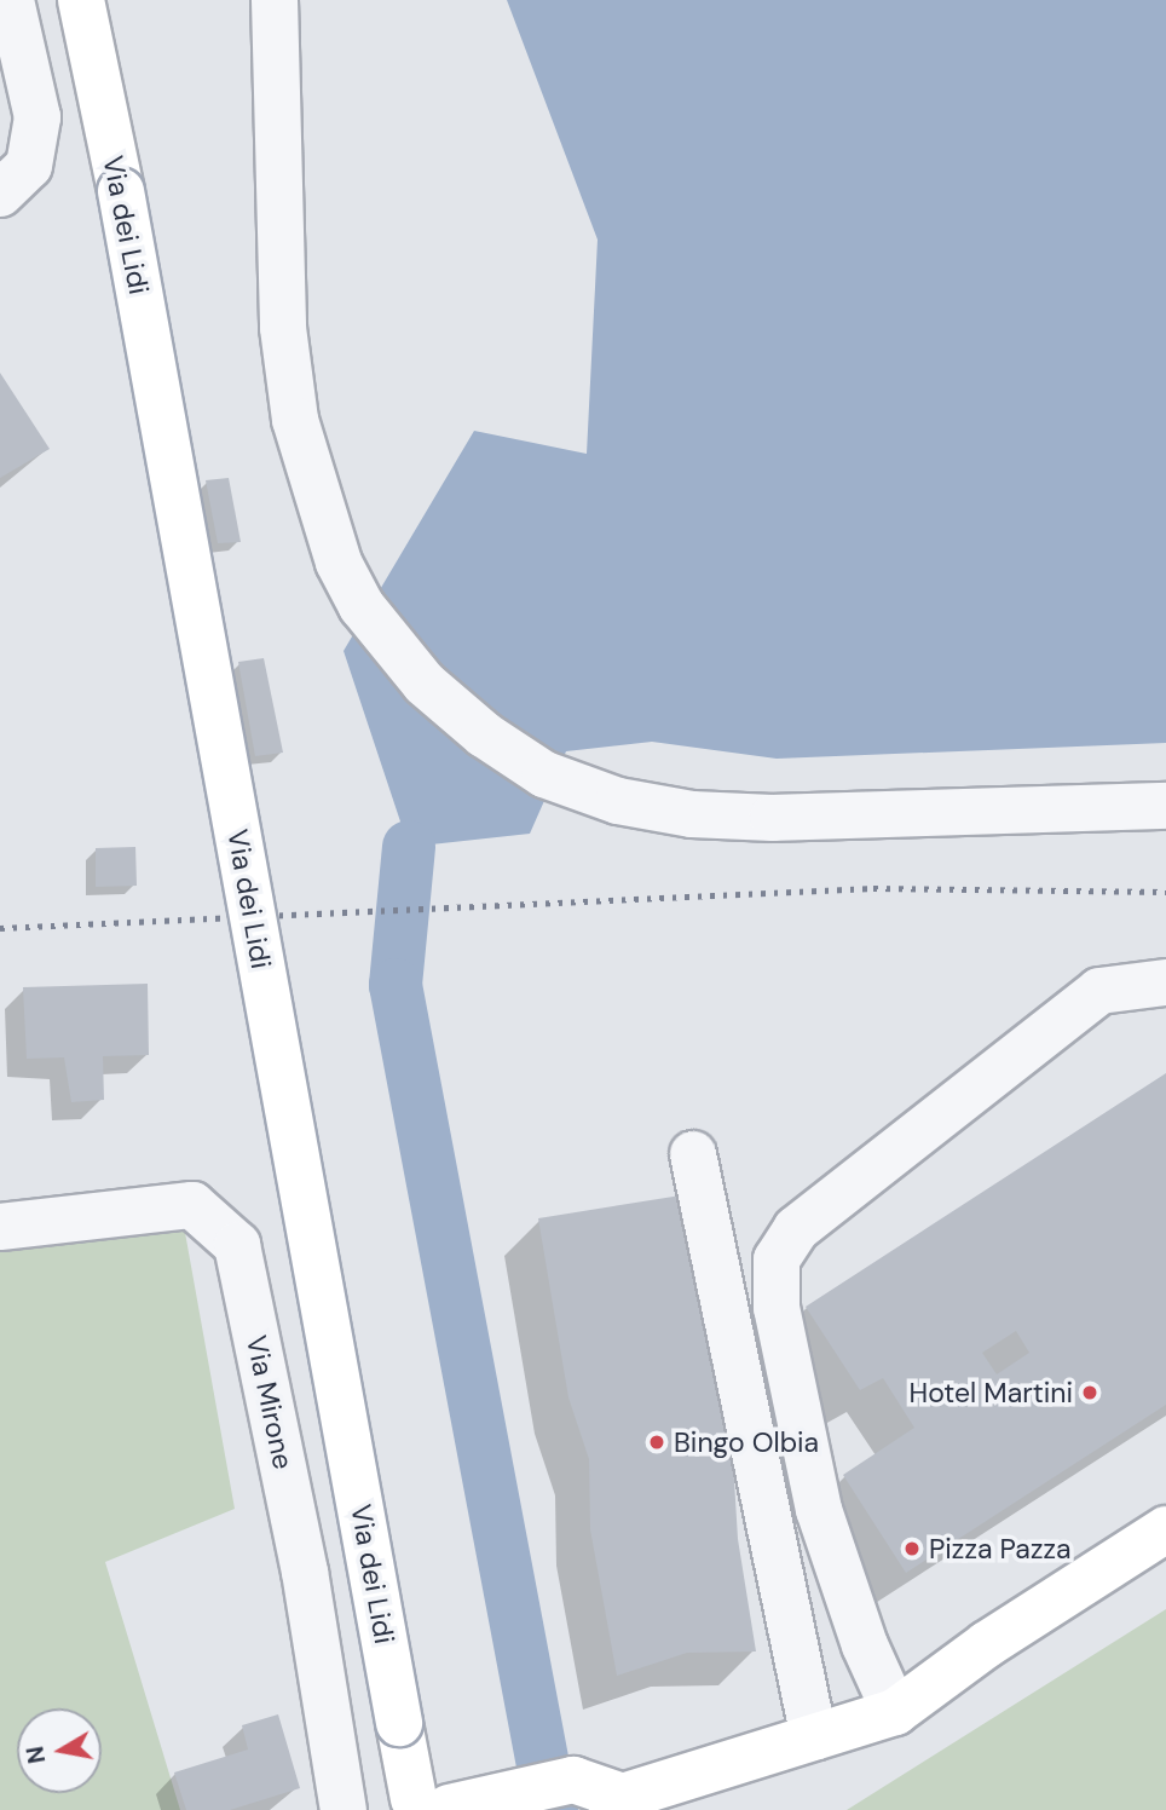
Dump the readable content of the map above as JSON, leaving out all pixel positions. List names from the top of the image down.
{
  "streets": {
    "main road": ["Via dei Lidi"],
    "street": ["Via Mirone"]
  },
  "places": ["Hotel Martini", "Bingo Olbia", "Pizza Pazza"],
  "north": "left"
}
